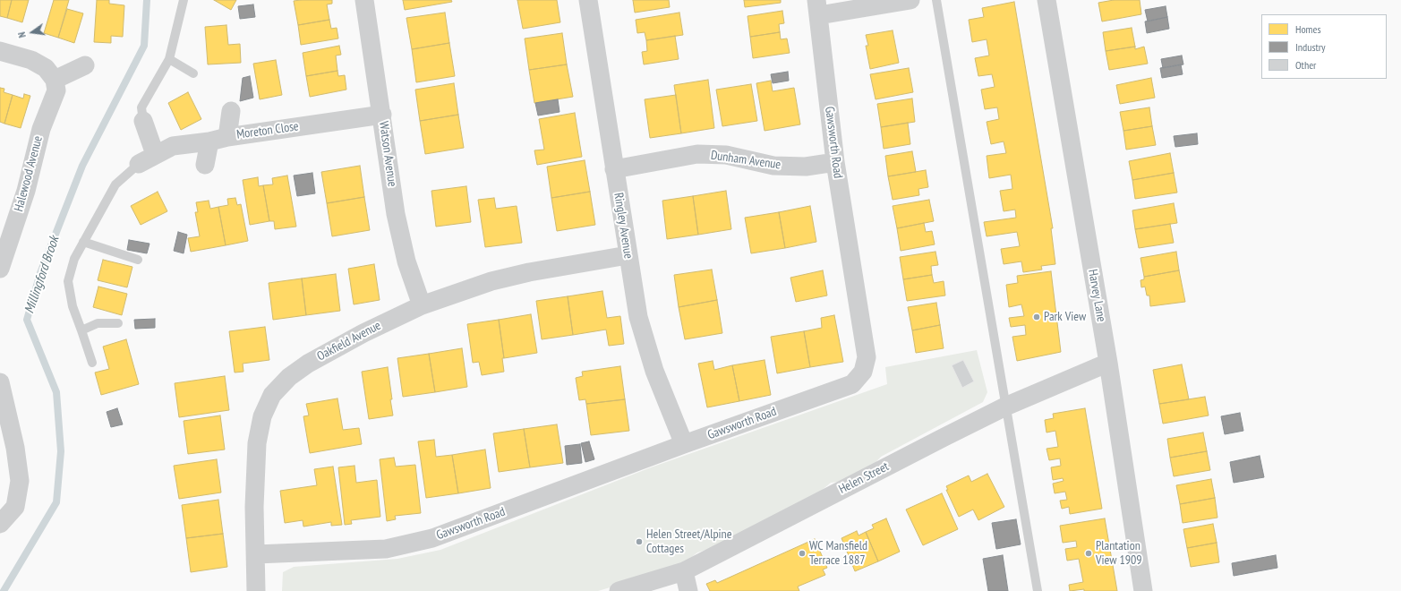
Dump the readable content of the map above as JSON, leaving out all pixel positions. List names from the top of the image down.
{
  "streets": {
    "street": [
      "Moreton Close",
      "Gawsworth Road",
      "Watson Avenue",
      "Dunham Avenue",
      "Halewood Avenue",
      "Ringley Avenue",
      "Harvey Lane",
      "Oakfield Avenue",
      "Helen Street"
    ]
  },
  "crossings": [
    ["Moreton Close", "Watson Avenue"],
    ["Gawsworth Road", "Dunham Avenue"],
    ["Gawsworth Road", "Ringley Avenue"],
    ["Gawsworth Road", "Oakfield Avenue"],
    ["Watson Avenue", "Oakfield Avenue"],
    ["Dunham Avenue", "Ringley Avenue"],
    ["Ringley Avenue", "Oakfield Avenue"],
    ["Harvey Lane", "Helen Street"]
  ],
  "water": ["Millingford Brook"],
  "places": [
    "Park View",
    "Helen Street/Alpine Cottages",
    "WC Mansfield Terrace 1887",
    "Plantation View 1909"
  ],
  "legend": ["Homes", "Industry", "Other"],
  "north": "left"
}
